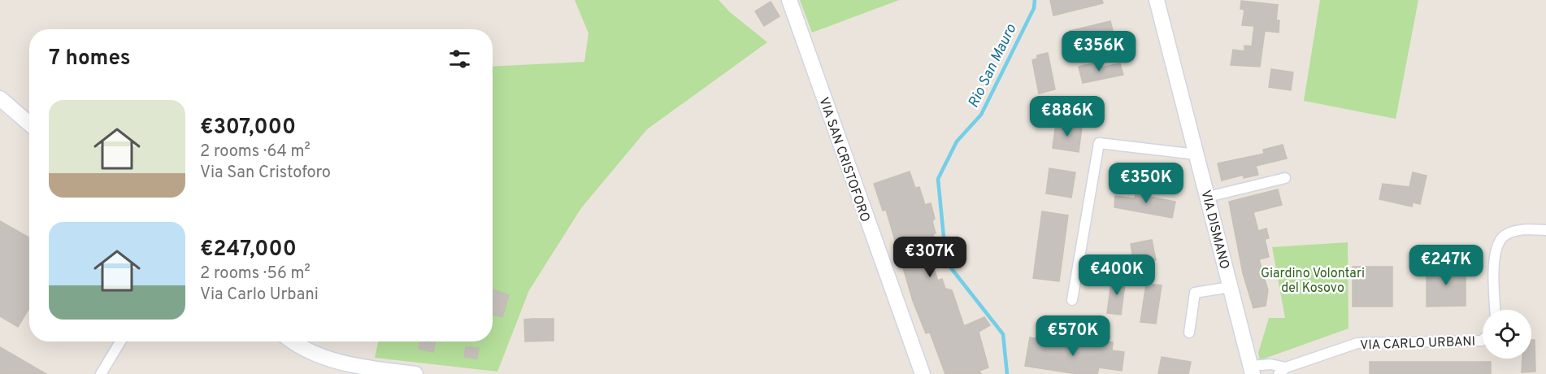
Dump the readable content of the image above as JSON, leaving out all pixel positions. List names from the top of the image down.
{
  "streets": {
    "main road": ["VIA SAN CRISTOFORO", "VIA DISMANO"],
    "street": ["VIA CARLO URBANI"]
  },
  "crossings": [
    ["VIA DISMANO", "VIA CARLO URBANI"]
  ],
  "water": ["Rio San Mauro"],
  "parks": ["Giardino Volontari del Kosovo"],
  "page": {
    "heading": "7 homes",
    "price": [
      "€356K",
      "€886K",
      "€350K",
      "€307K",
      "€247K",
      "€400K",
      "€570K"
    ],
    "list": [
      {
        "name": "€307,000",
        "note": "2 rooms · 64 m² · Via San Cristoforo"
      },
      {
        "name": "€247,000",
        "note": "2 rooms · 56 m² · Via Carlo Urbani"
      }
    ]
  }
}
